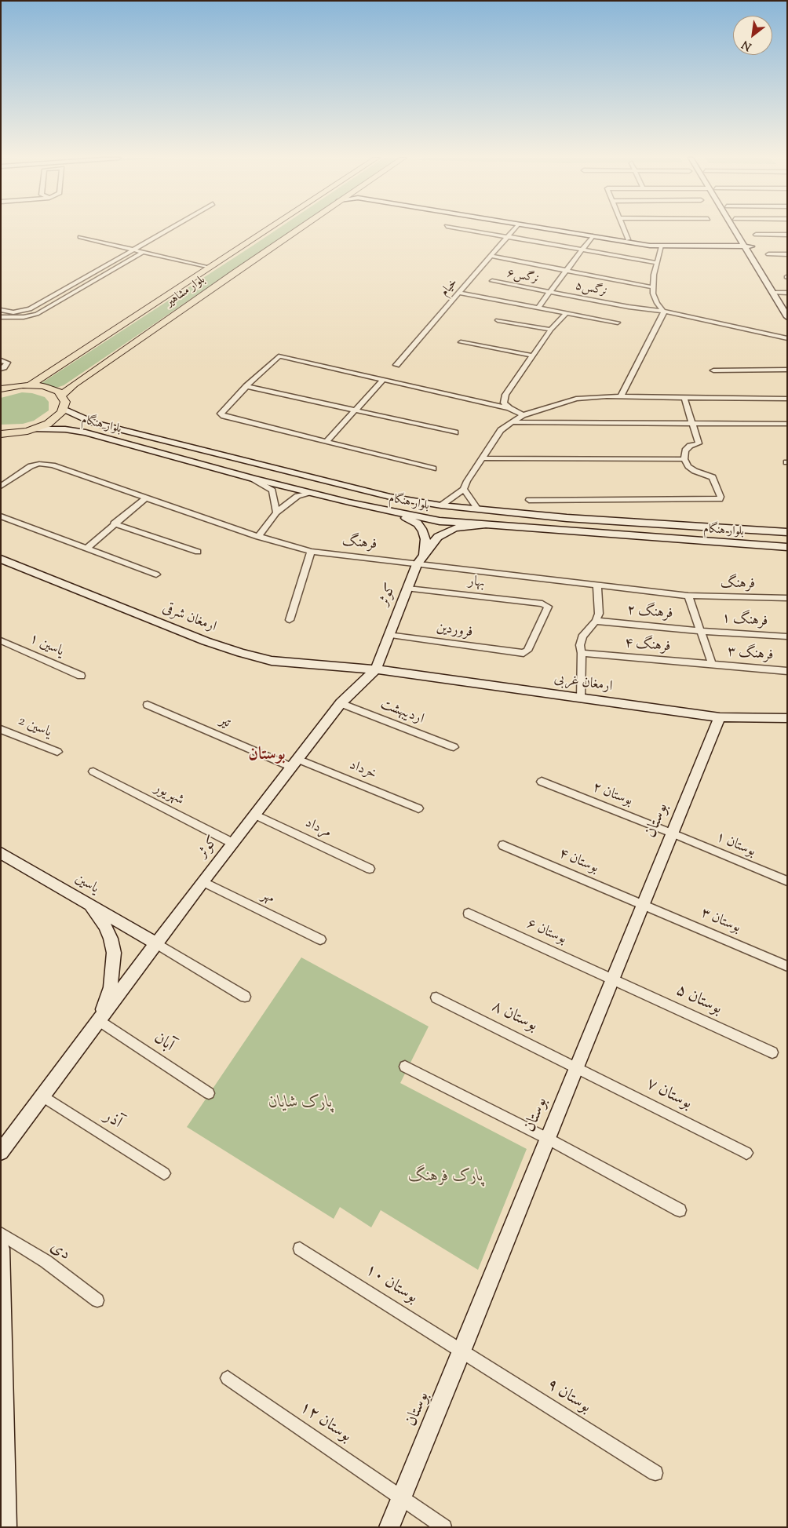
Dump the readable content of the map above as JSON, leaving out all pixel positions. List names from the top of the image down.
{
  "streets": {
    "main road": ["بلوار مشاهیر"],
    "street": [
      "نرگس۶",
      "خیام",
      "نرگس۵",
      "بلوار هنگام",
      "فرهنگ",
      "بهار",
      "کوثر",
      "فرهنگ ۲",
      "ارمغان شرقی",
      "فرهنگ ۱",
      "فروردین",
      "یاسین ۱",
      "فرهنگ ۴",
      "فرهنگ ۳",
      "ارمغان غربی",
      "اردیبهشت",
      "تیر",
      "یاسین 2",
      "خرداد",
      "شهریور",
      "بوستان ۲",
      "بوستان",
      "مرداد",
      "بوستان ۱",
      "بوستان ۴",
      "یاسین",
      "مهر",
      "بوستان ۳",
      "بوستان ۶",
      "بوستان ۵",
      "بوستان ۸",
      "آبان",
      "بوستان ۷",
      "آذر",
      "دی",
      "بوستان ۱۰",
      "بوستان ۹",
      "بوستان ۱۲"
    ]
  },
  "crossings": [
    ["نرگس۶", "نرگس۵"],
    ["بلوار هنگام", "کوثر"],
    ["فرهنگ", "کوثر"],
    ["بهار", "کوثر"],
    ["بهار", "فروردین"],
    ["کوثر", "ارمغان شرقی"],
    ["کوثر", "فروردین"],
    ["کوثر", "ارمغان غربی"],
    ["کوثر", "اردیبهشت"],
    ["کوثر", "تیر"],
    ["کوثر", "خرداد"],
    ["کوثر", "شهریور"],
    ["کوثر", "مرداد"],
    ["کوثر", "یاسین"],
    ["کوثر", "مهر"],
    ["کوثر", "آبان"],
    ["کوثر", "آذر"],
    ["فرهنگ ۲", "فرهنگ ۱"],
    ["ارمغان شرقی", "ارمغان غربی"],
    ["فرهنگ ۴", "فرهنگ ۳"],
    ["ارمغان غربی", "بوستان"],
    ["تیر", "خرداد"],
    ["بوستان ۲", "بوستان"],
    ["بوستان ۲", "بوستان ۱"],
    ["بوستان", "بوستان ۱"],
    ["بوستان", "بوستان ۴"],
    ["بوستان", "بوستان ۳"],
    ["بوستان", "بوستان ۶"],
    ["بوستان", "بوستان ۵"],
    ["بوستان", "بوستان ۸"],
    ["بوستان", "بوستان ۷"],
    ["بوستان", "بوستان ۱۰"],
    ["بوستان", "بوستان ۹"],
    ["بوستان", "بوستان ۱۲"],
    ["بوستان ۴", "بوستان ۳"],
    ["بوستان ۶", "بوستان ۵"],
    ["بوستان ۸", "بوستان ۷"],
    ["بوستان ۱۰", "بوستان ۹"]
  ],
  "districts": ["بوستان"],
  "parks": ["پارک شایان", "پارک فرهنگ"],
  "north": "bottom left"
}
